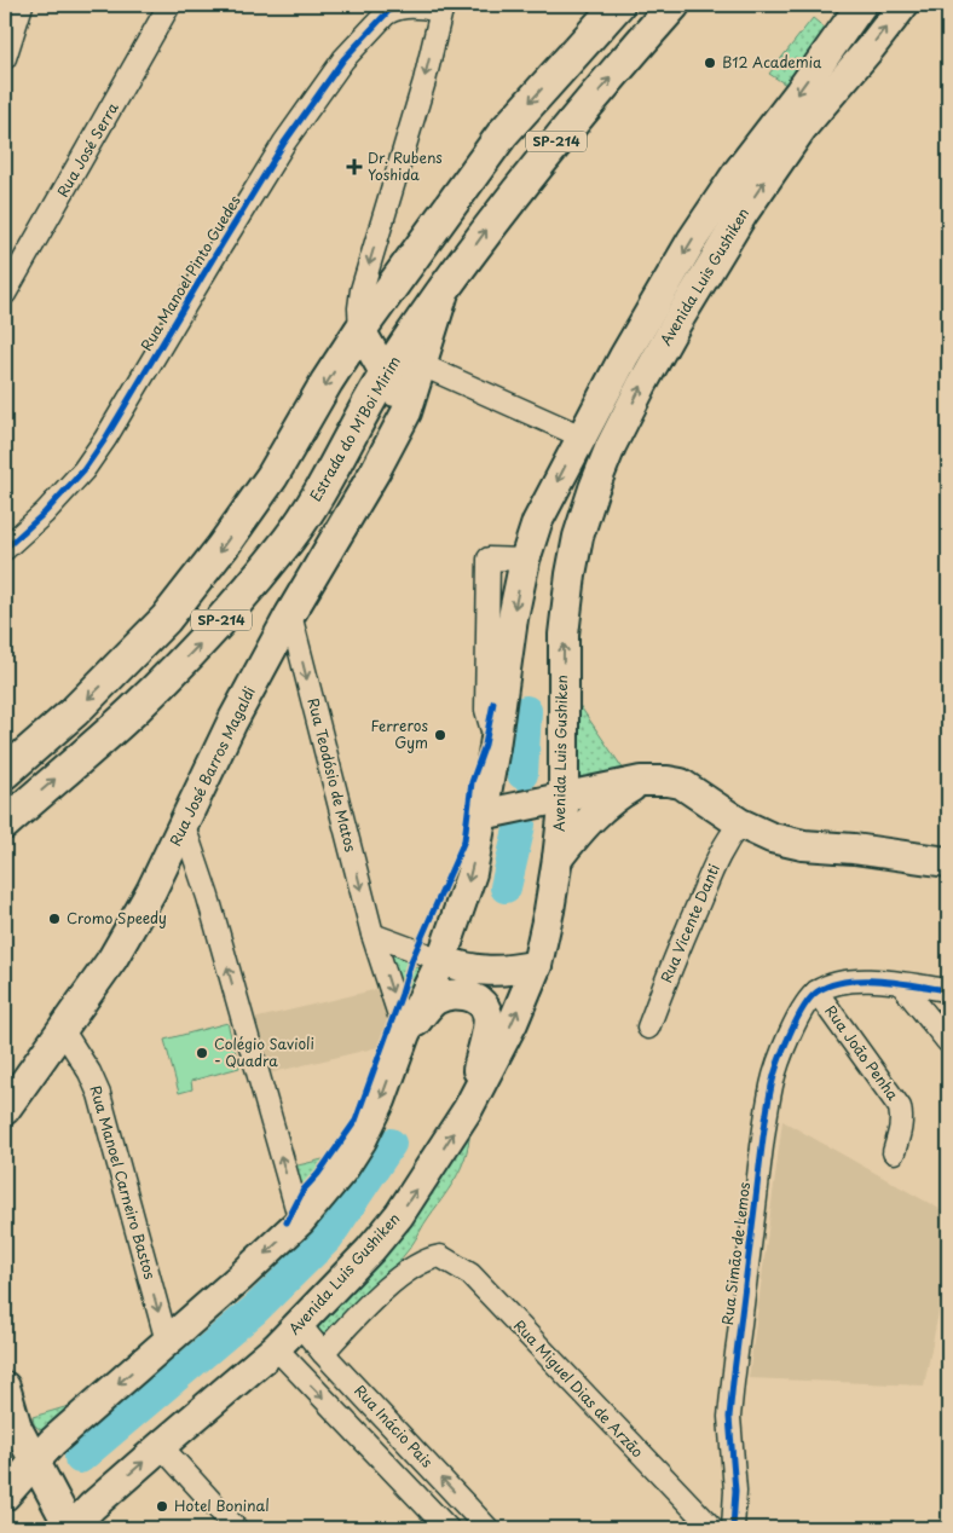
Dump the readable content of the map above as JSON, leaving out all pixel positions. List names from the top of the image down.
{
  "streets": {
    "main road": [
      "SP-214",
      "Avenida Luis Gushiken",
      "Estrada do M'Boi Mirim",
      "Rua José Barros Magaldi"
    ],
    "street": [
      "Rua José Serra",
      "Rua Manoel Pinto Guedes",
      "Rua Teodósio de Matos",
      "Rua Vicente Danti",
      "Rua João Penha",
      "Rua Manoel Carneiro Bastos",
      "Rua Simão de Lemos",
      "Rua Miguel Dias de Arzão",
      "Rua Inácio Pais"
    ]
  },
  "crossings": [
    ["Avenida Luis Gushiken", "Rua Teodósio de Matos"],
    ["Avenida Luis Gushiken", "Rua Manoel Carneiro Bastos"],
    ["Avenida Luis Gushiken", "Rua Inácio Pais"],
    ["Estrada do M'Boi Mirim", "Rua José Barros Magaldi"],
    ["Rua José Barros Magaldi", "Rua Teodósio de Matos"],
    ["Rua José Barros Magaldi", "Rua Manoel Carneiro Bastos"],
    ["Rua João Penha", "Rua Simão de Lemos"],
    ["Rua Miguel Dias de Arzão", "Rua Inácio Pais"]
  ],
  "places": {
    "other": [
      "B12 Academia",
      "Ferreros Gym",
      "Cromo Speedy",
      "Colégio Savioli - Quadra",
      "Hotel Boninal"
    ],
    "health": ["Dr. Rubens Yoshida"]
  }
}
